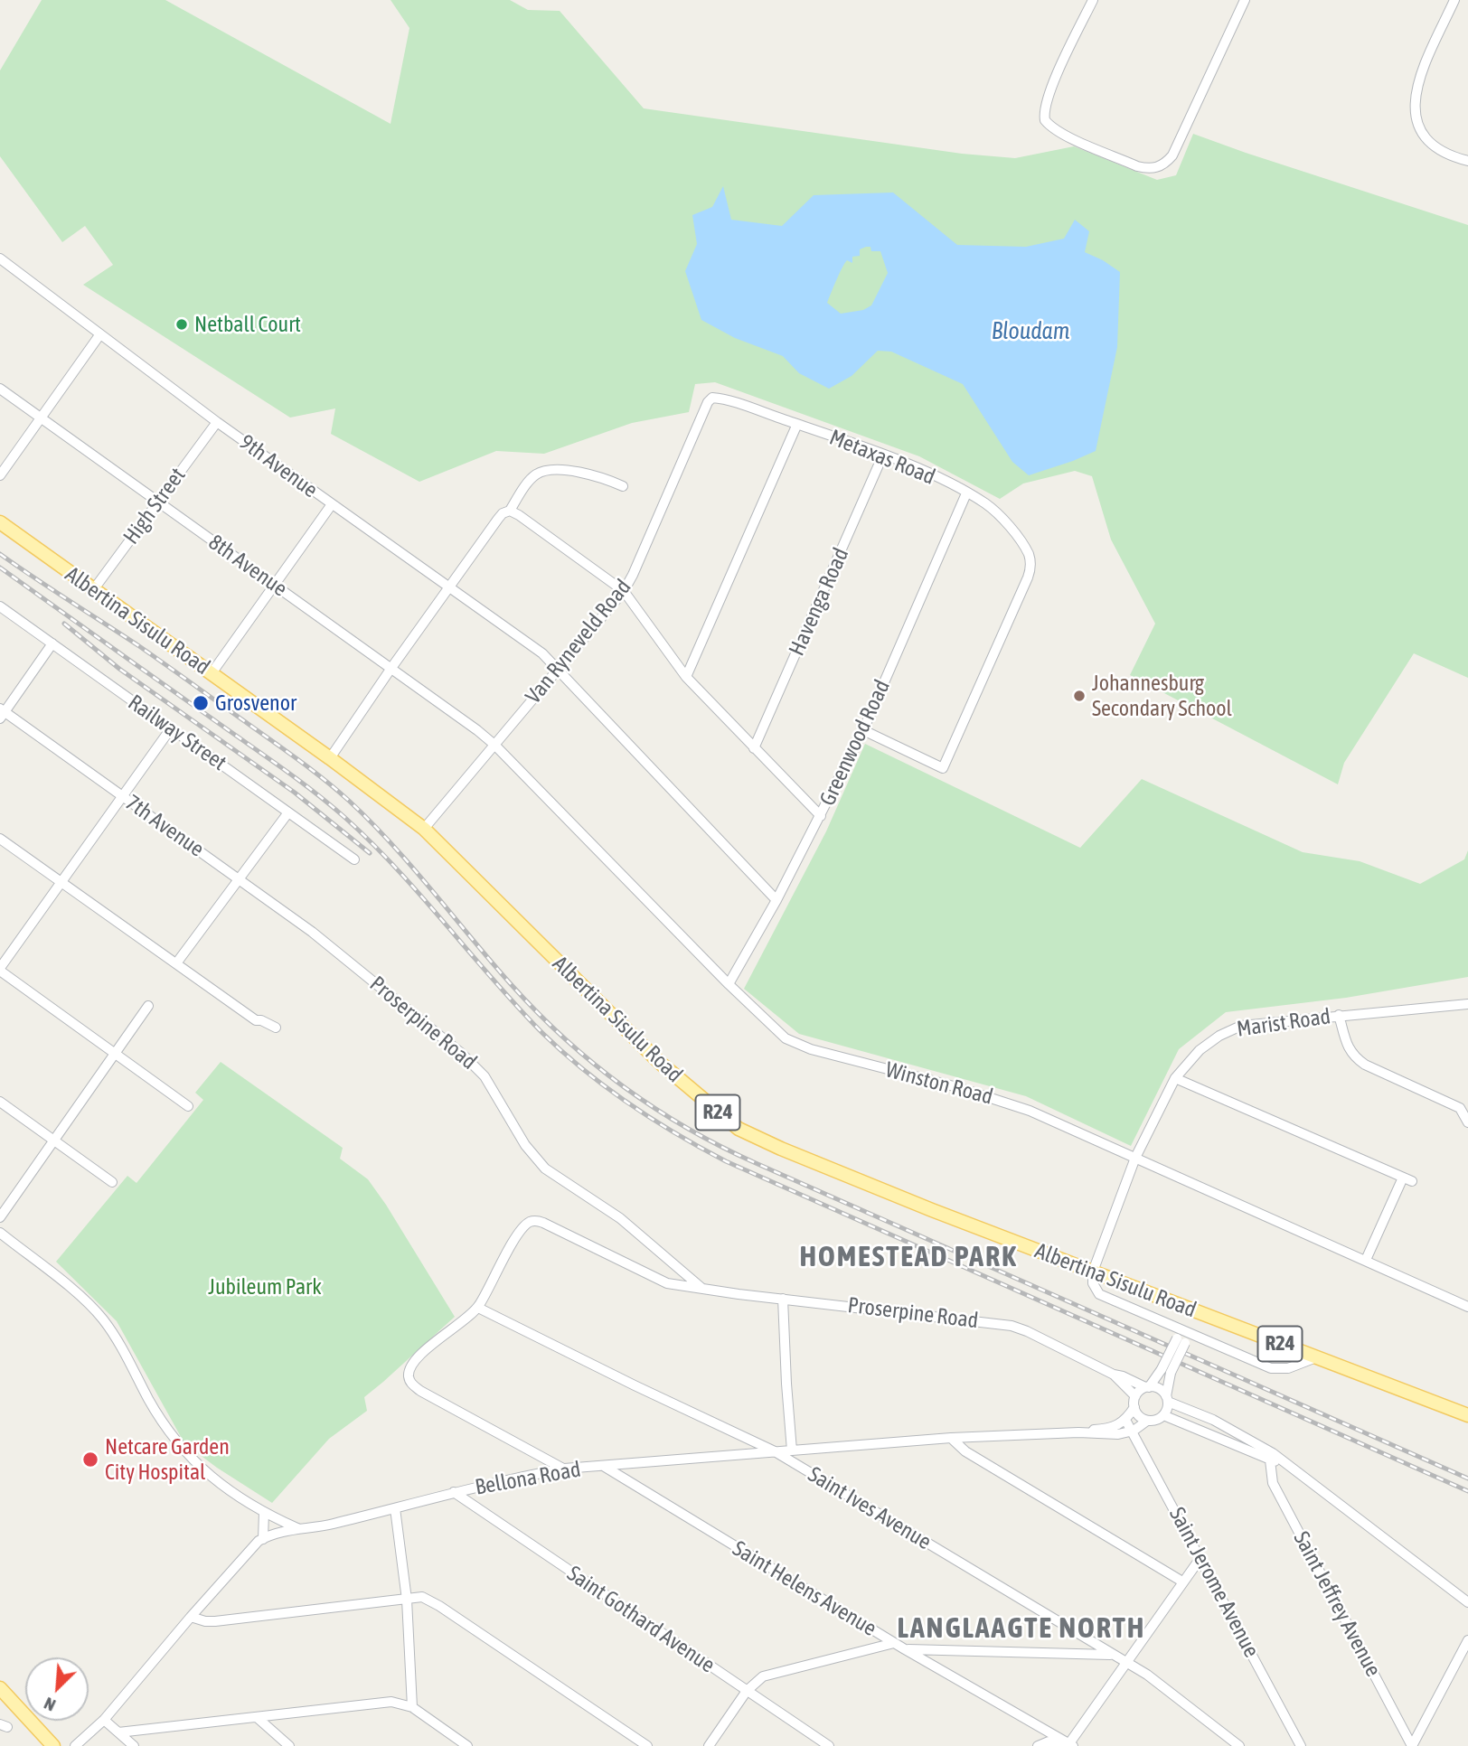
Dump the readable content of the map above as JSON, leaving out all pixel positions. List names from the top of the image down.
{
  "streets": {
    "main road": ["Albertina Sisulu Road", "R24"],
    "street": [
      "Metaxas Road",
      "9th Avenue",
      "High Street",
      "8th Avenue",
      "Havenga Road",
      "Van Ryneveld Road",
      "Railway Street",
      "Greenwood Road",
      "7th Avenue",
      "Proserpine Road",
      "Marist Road",
      "Winston Road",
      "Bellona Road",
      "Saint Ives Avenue",
      "Saint Jerome Avenue",
      "Saint Helens Avenue",
      "Saint Jeffrey Avenue",
      "Saint Gothard Avenue"
    ]
  },
  "crossings": [
    ["Metaxas Road", "Havenga Road"],
    ["Metaxas Road", "Van Ryneveld Road"],
    ["Metaxas Road", "Greenwood Road"],
    ["9th Avenue", "High Street"],
    ["9th Avenue", "Van Ryneveld Road"],
    ["9th Avenue", "Greenwood Road"],
    ["High Street", "8th Avenue"],
    ["High Street", "Albertina Sisulu Road"],
    ["8th Avenue", "Van Ryneveld Road"],
    ["8th Avenue", "Winston Road"],
    ["Albertina Sisulu Road", "Van Ryneveld Road"],
    ["Albertina Sisulu Road", "Marist Road"],
    ["Van Ryneveld Road", "Winston Road"],
    ["Greenwood Road", "Winston Road"],
    ["7th Avenue", "Proserpine Road"],
    ["Proserpine Road", "Saint Ives Avenue"],
    ["Proserpine Road", "Saint Jeffrey Avenue"],
    ["Marist Road", "Winston Road"],
    ["Bellona Road", "Saint Ives Avenue"],
    ["Bellona Road", "Saint Jerome Avenue"],
    ["Bellona Road", "Saint Helens Avenue"],
    ["Bellona Road", "Saint Gothard Avenue"]
  ],
  "districts": ["HOMESTEAD PARK", "LANGLAAGTE NORTH"],
  "water": ["Bloudam"],
  "parks": ["Jubileum Park"],
  "places": [
    "Netball Court",
    "Johannesburg Secondary School",
    "Grosvenor",
    "Netcare Garden City Hospital"
  ],
  "north": "bottom left"
}
